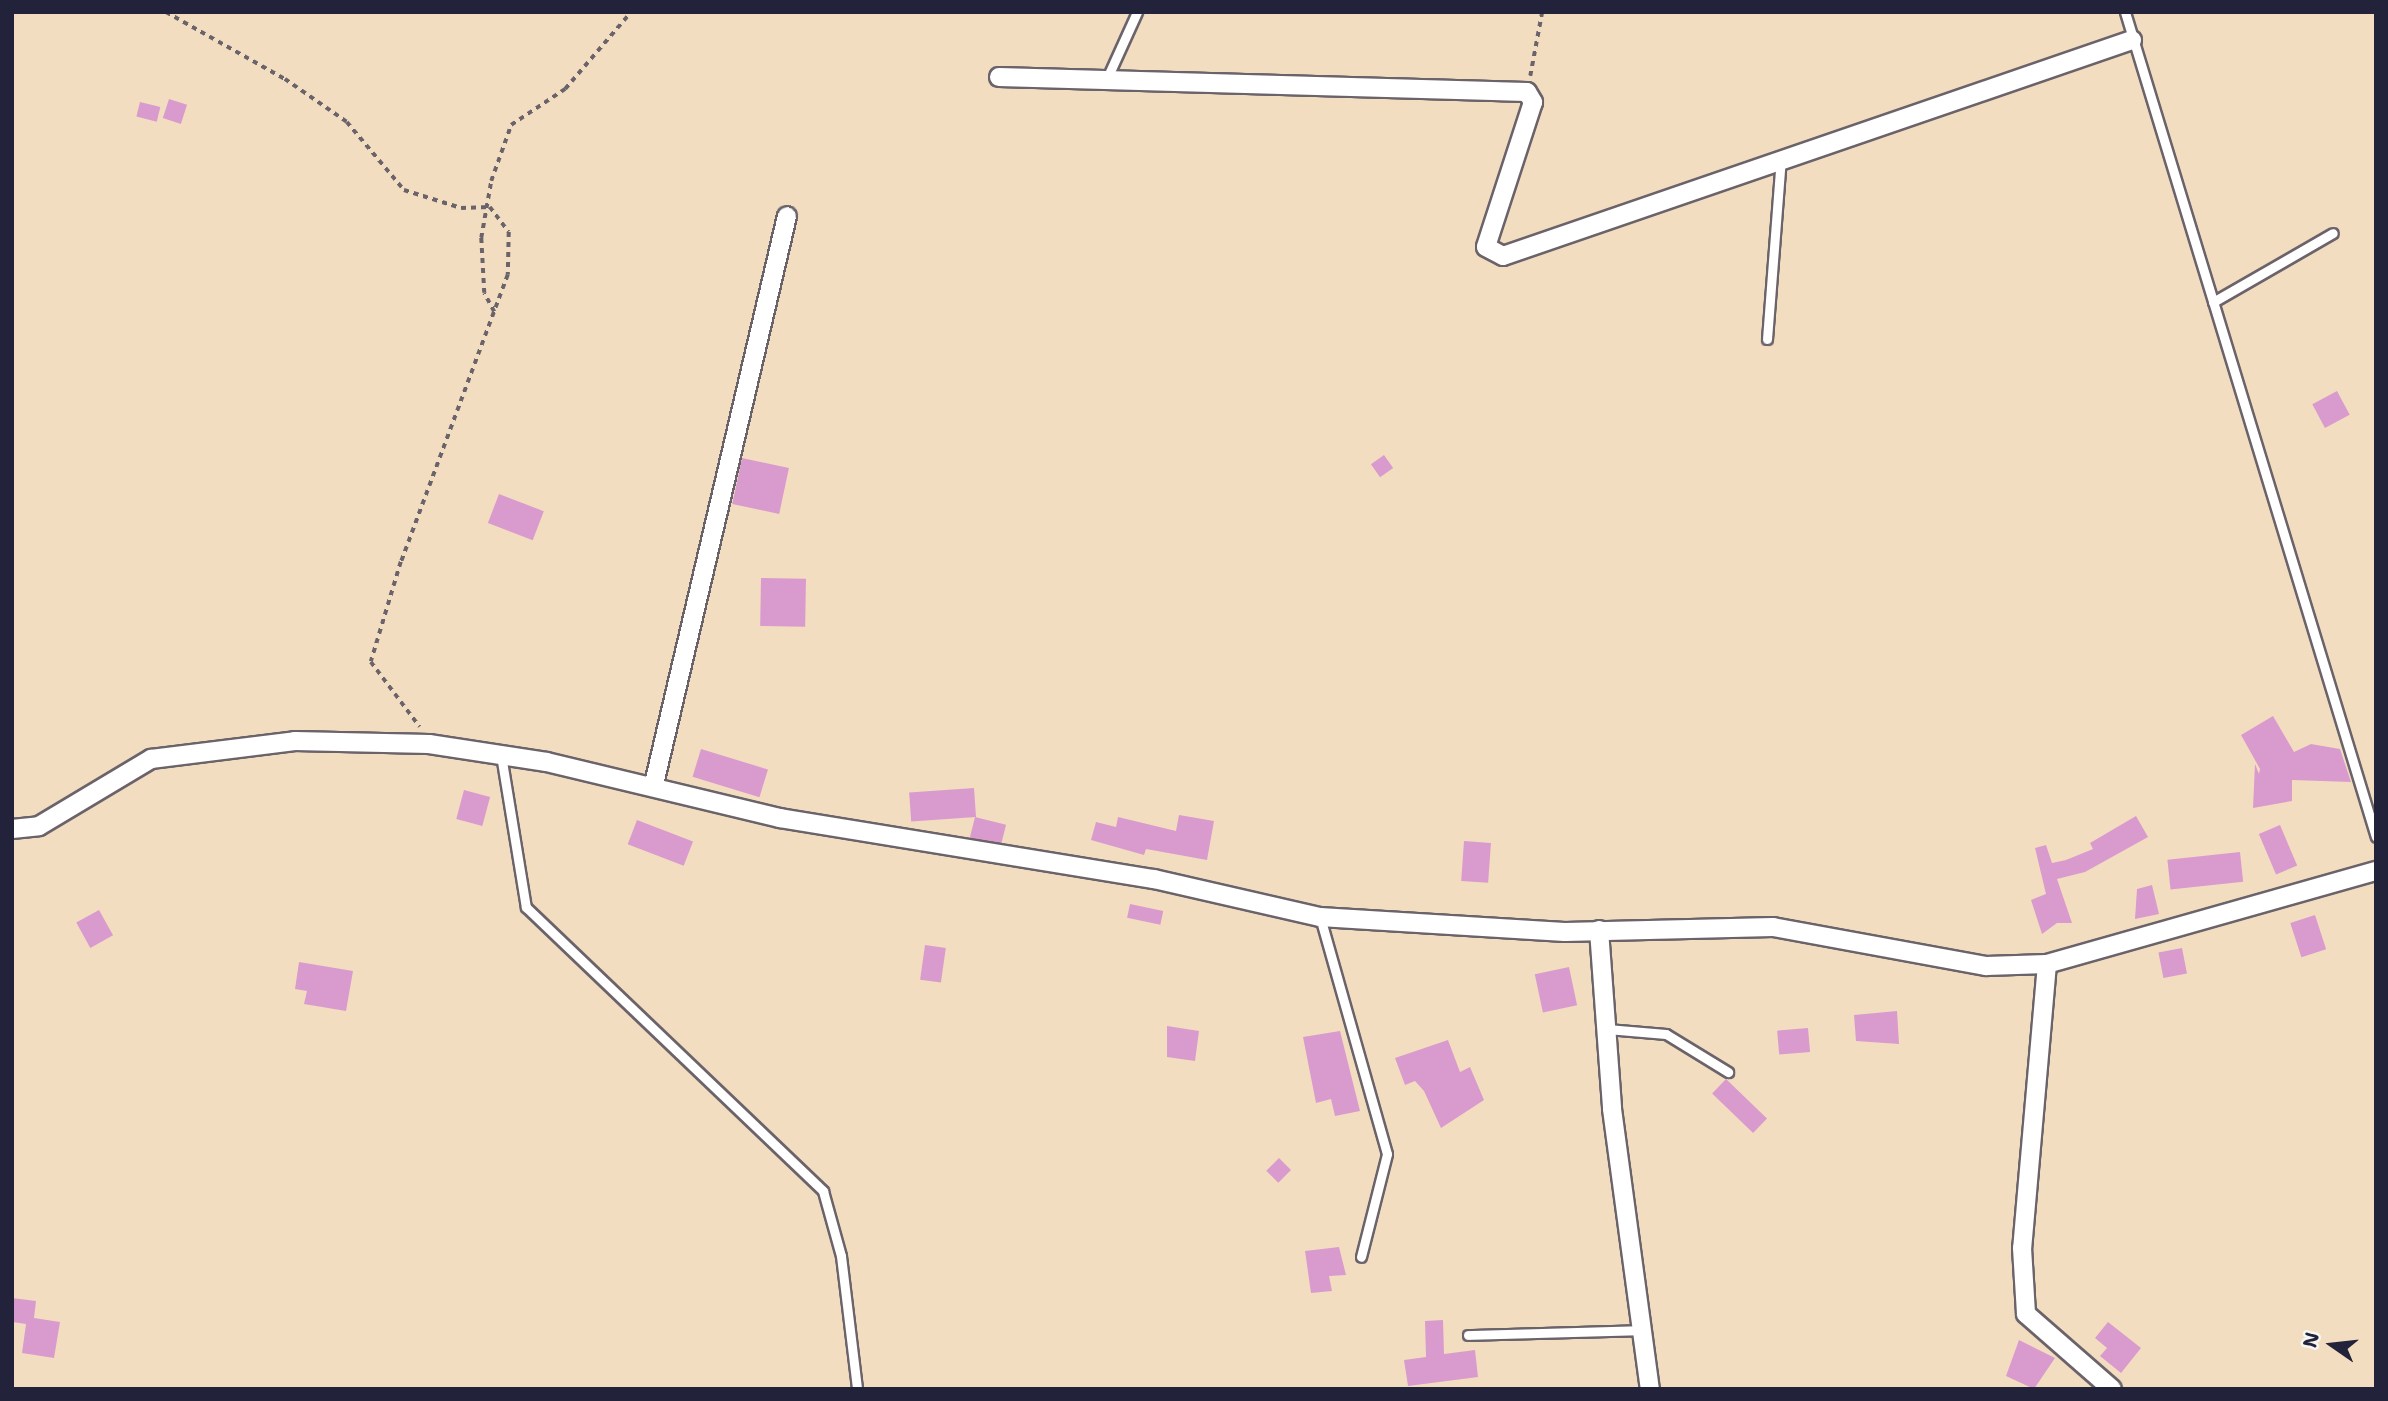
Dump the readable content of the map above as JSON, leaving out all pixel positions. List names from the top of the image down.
{
  "north": "left"
}
